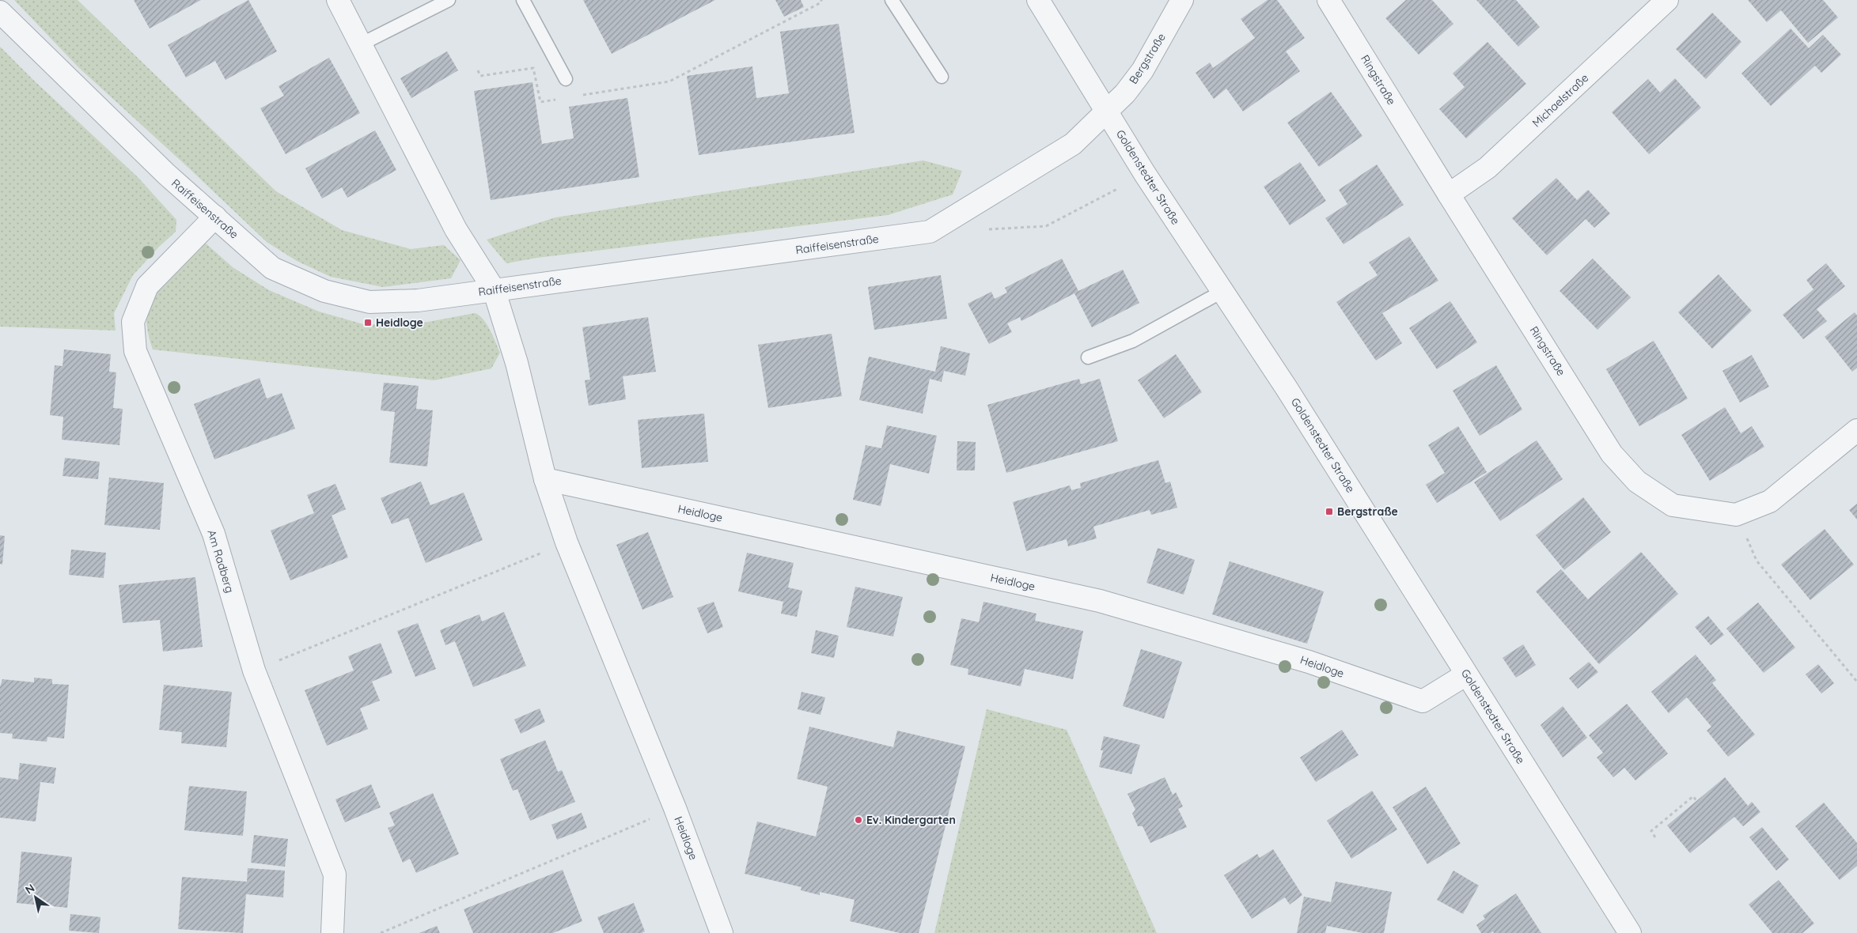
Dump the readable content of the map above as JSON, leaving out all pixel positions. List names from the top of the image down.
{
  "streets": {
    "street": [
      "Bergstraße",
      "Ringstraße",
      "Michaelstraße",
      "Goldenstedter Straße",
      "Raiffeisenstraße",
      "Heidloge",
      "Am Radberg"
    ]
  },
  "crossings": [
    ["Bergstraße", "Goldenstedter Straße"],
    ["Bergstraße", "Raiffeisenstraße"],
    ["Ringstraße", "Michaelstraße"],
    ["Goldenstedter Straße", "Raiffeisenstraße"],
    ["Goldenstedter Straße", "Heidloge"],
    ["Raiffeisenstraße", "Heidloge"],
    ["Raiffeisenstraße", "Am Radberg"]
  ],
  "places": {
    "transit": ["Heidloge", "Bergstraße"],
    "other": ["Ev. Kindergarten"]
  },
  "north": "top left"
}
